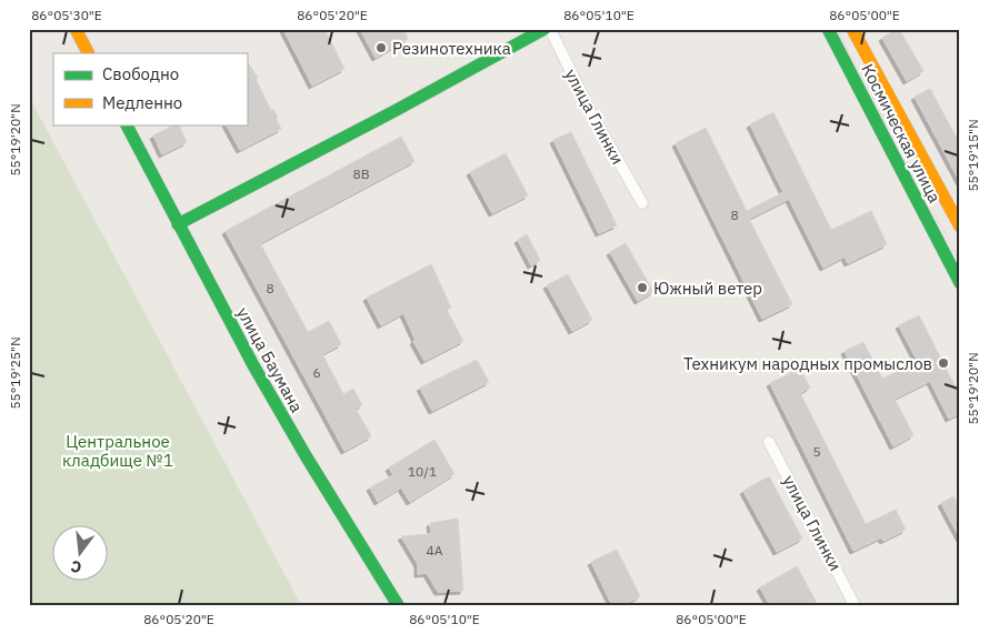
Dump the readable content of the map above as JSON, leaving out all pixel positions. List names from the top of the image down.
{
  "streets": {
    "main road": ["Космическая улица", "улица Баумана"],
    "street": ["улица Глинки"]
  },
  "parks": ["Центральное кладбище №1"],
  "places": ["Резинотехника", "Южный ветер", "Техникум народных промыслов"],
  "house_numbers": [
    "8В",
    "8",
    "8",
    "6",
    "5",
    "10/1",
    "4А"
  ],
  "legend": ["Свободно", "Медленно"],
  "north": "bottom",
  "coordinates": [
    "86°05'30\"E",
    "86°05'20\"E",
    "86°05'10\"E",
    "86°05'00\"E",
    "55°19'20\"N",
    "55°19'15\"N",
    "55°19'25\"N"
  ]
}
